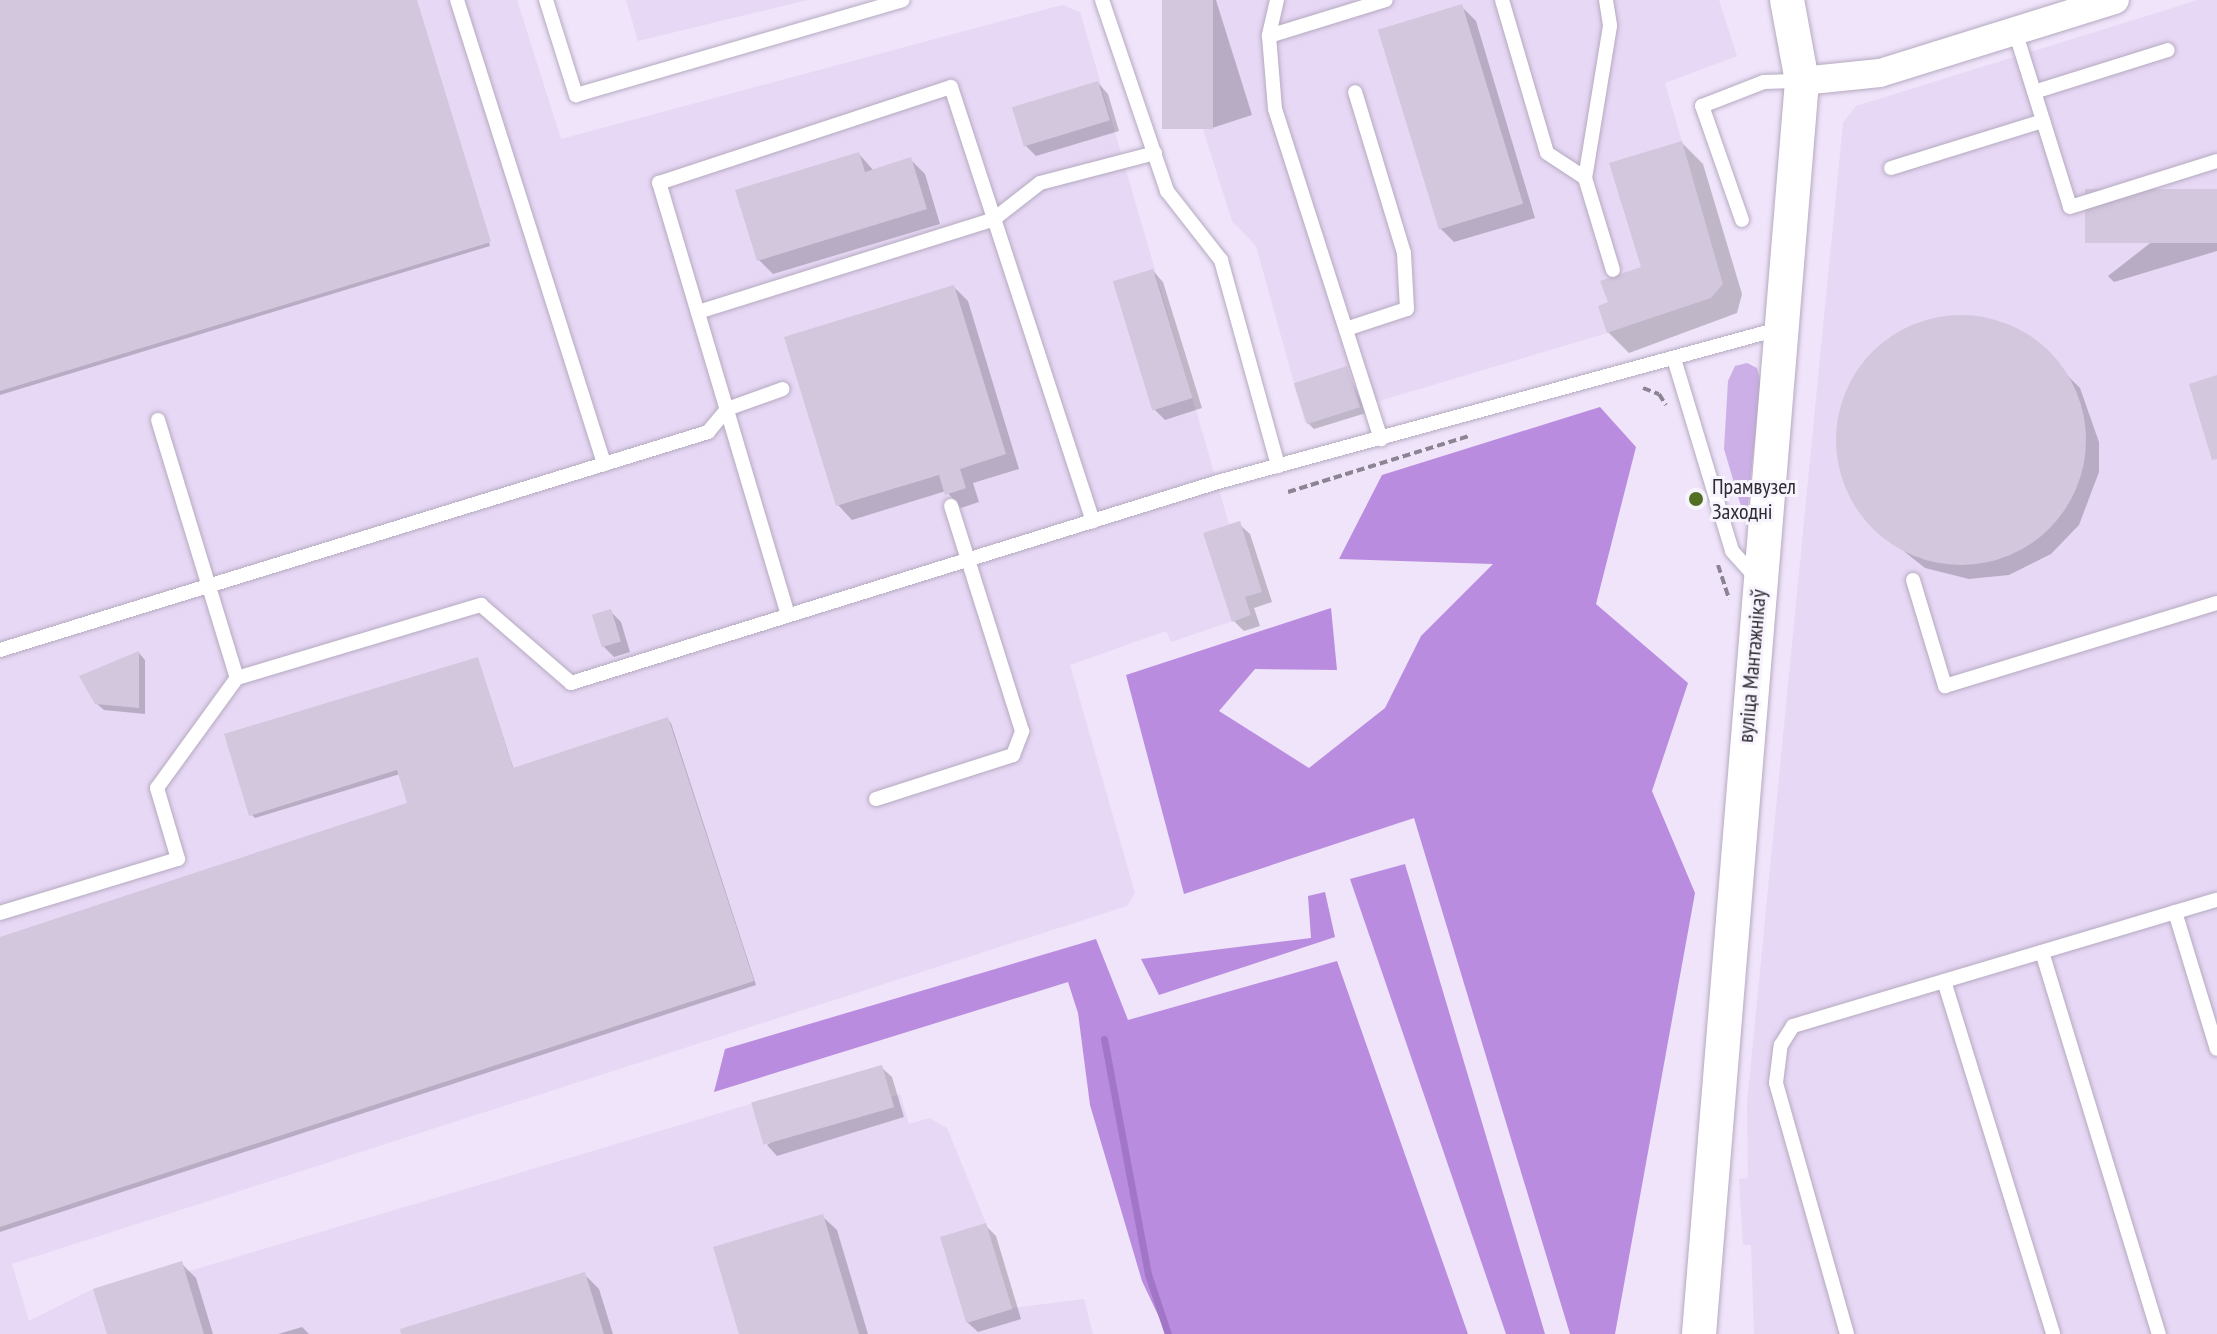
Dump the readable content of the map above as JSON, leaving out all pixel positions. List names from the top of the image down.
{
  "streets": {
    "street": ["вуліца Мантажнікаў"]
  },
  "places": ["Прамвузел Заходні"]
}
